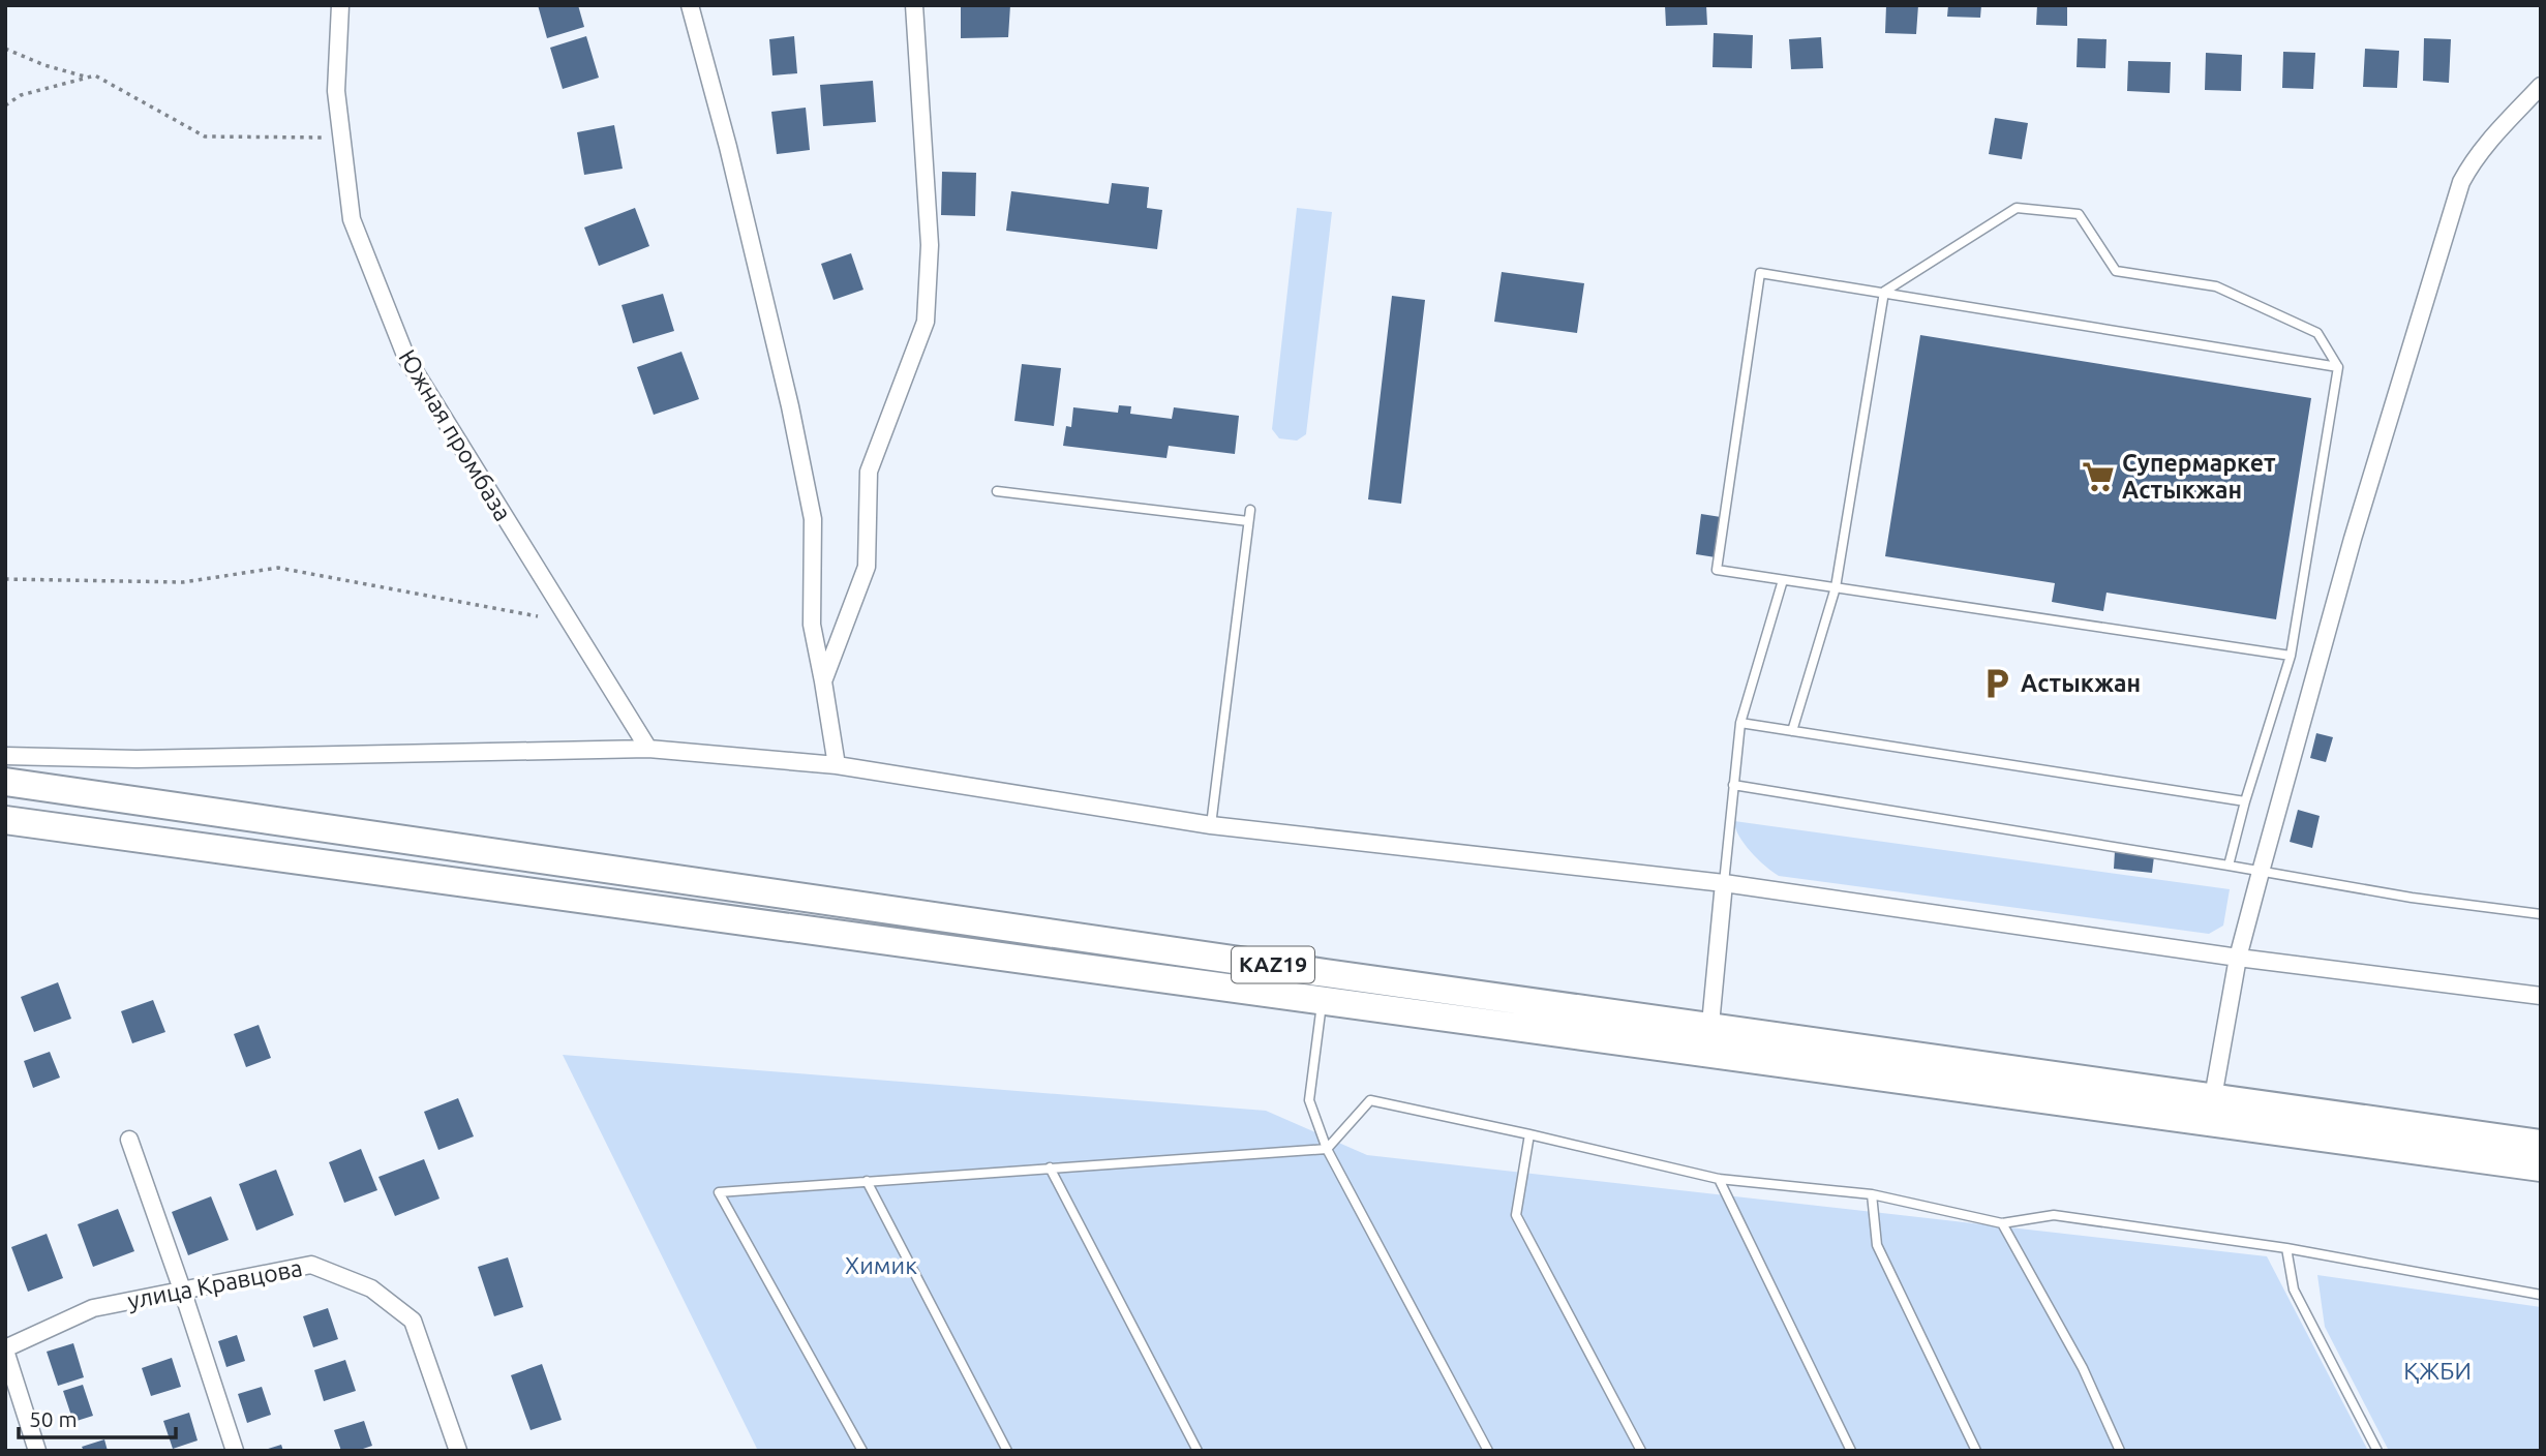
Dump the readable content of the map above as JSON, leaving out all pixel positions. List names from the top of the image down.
{
  "streets": {
    "highway": ["KAZ19"],
    "street": ["Южная промбаза", "улица Кравцова"]
  },
  "parks": ["Химик", "ҚЖБИ"],
  "places": {
    "supermarket": ["Супермаркет Астыкжан"],
    "parking": ["Астыкжан"]
  },
  "scale_bar": "50 m"
}
